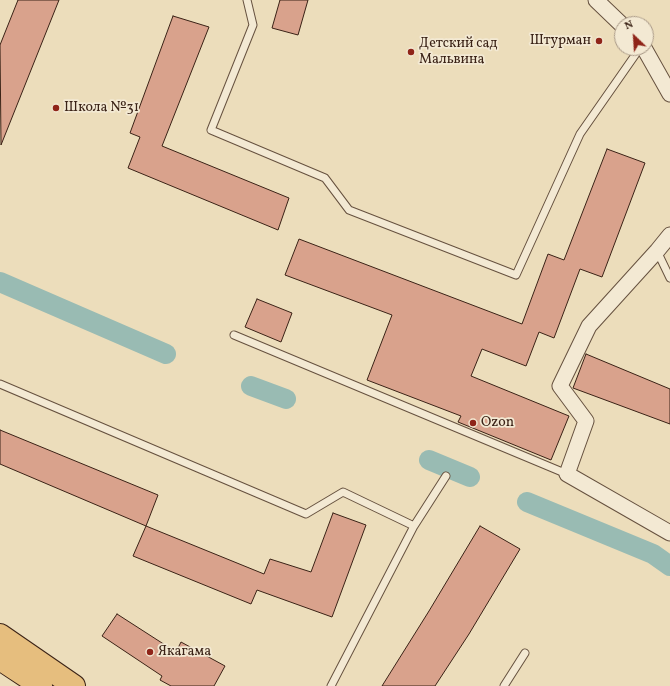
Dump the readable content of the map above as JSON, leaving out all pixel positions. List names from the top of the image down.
{
  "places": [
    "Штурман",
    "Детский сад Мальвина",
    "Школа №31",
    "Ozon",
    "Якагама"
  ],
  "north": "top left"
}
